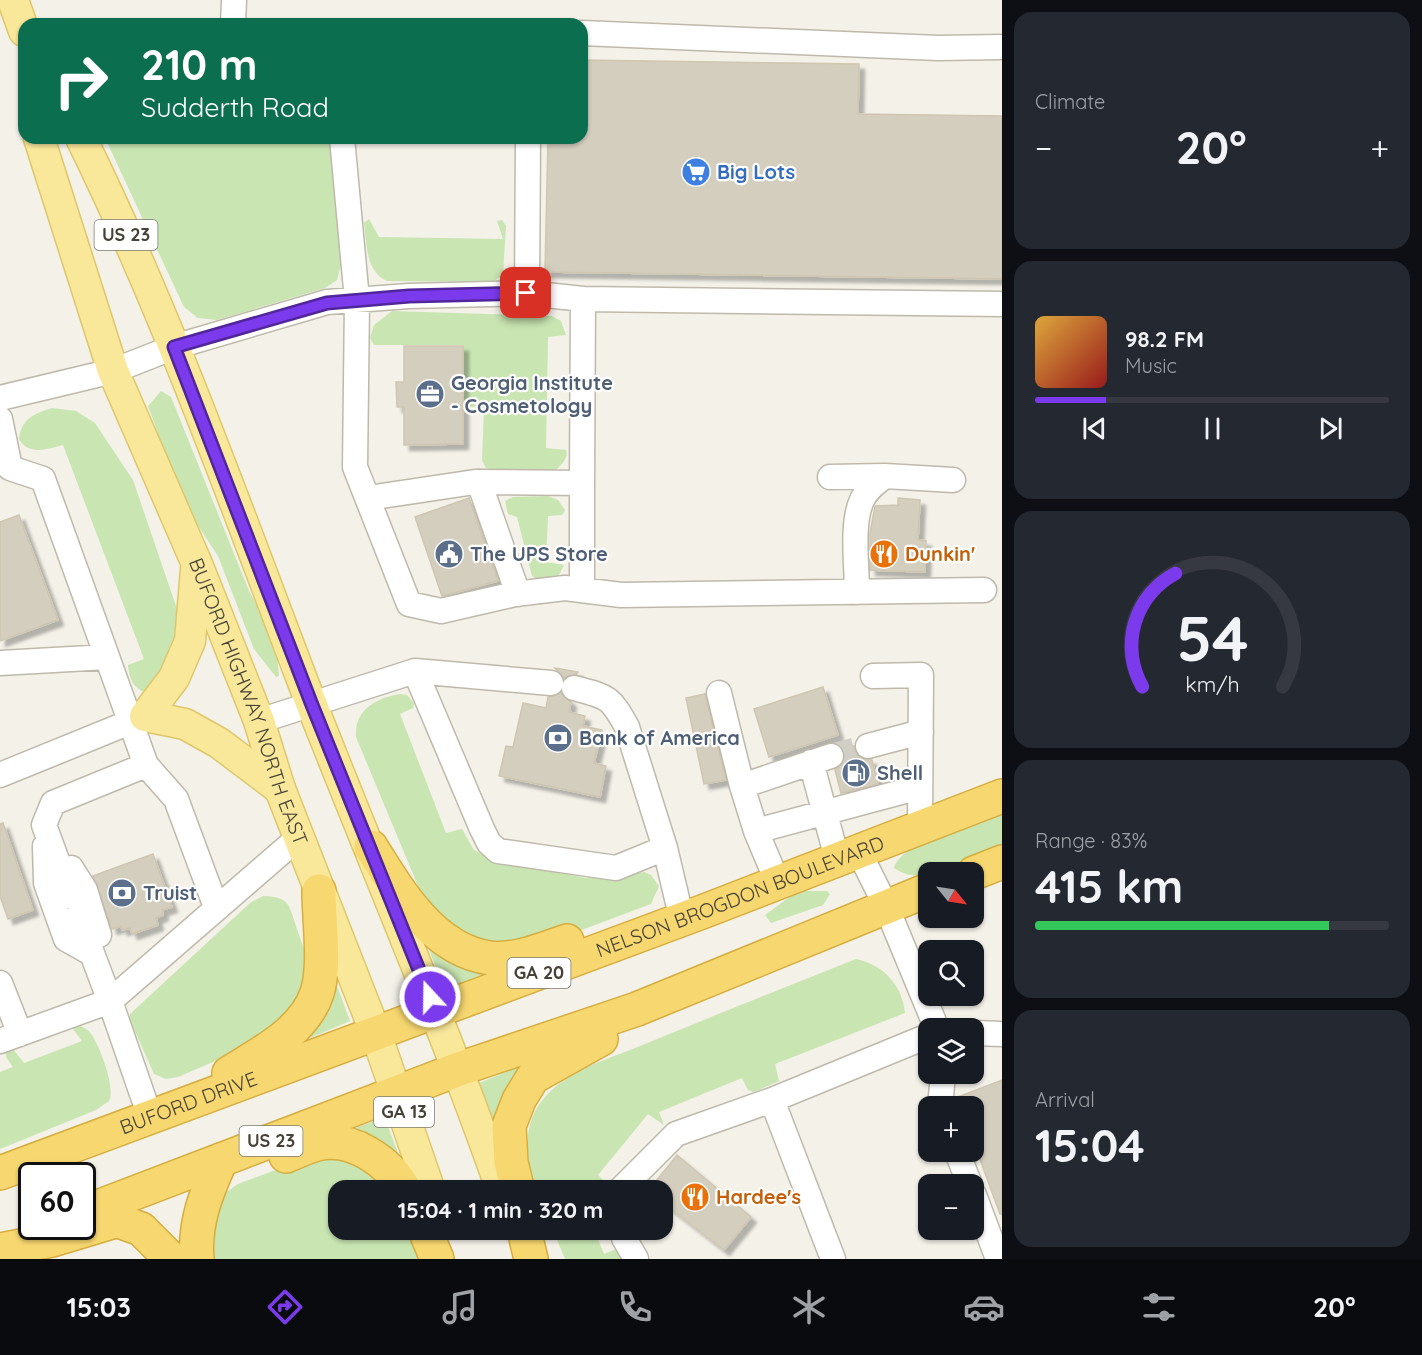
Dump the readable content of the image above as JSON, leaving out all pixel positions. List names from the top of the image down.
{
  "streets": {
    "highway": [
      "US 23",
      "NELSON BROGDON BOULEVARD",
      "GA 20",
      "BUFORD DRIVE"
    ],
    "main road": ["BUFORD HIGHWAY NORTH EAST", "GA 13"]
  },
  "crossings": [
    ["US 23", "BUFORD HIGHWAY NORTH EAST"],
    ["US 23", "NELSON BROGDON BOULEVARD"],
    ["US 23", "GA 13"],
    ["BUFORD HIGHWAY NORTH EAST", "NELSON BROGDON BOULEVARD"],
    ["BUFORD HIGHWAY NORTH EAST", "BUFORD DRIVE"],
    ["BUFORD HIGHWAY NORTH EAST", "GA 13"],
    ["NELSON BROGDON BOULEVARD", "BUFORD DRIVE"],
    ["NELSON BROGDON BOULEVARD", "GA 13"],
    ["BUFORD DRIVE", "GA 13"]
  ],
  "places": {
    "supermarket": ["Big Lots"],
    "office": ["Georgia Institute - Cosmetology"],
    "public building": ["The UPS Store"],
    "restaurant": ["Dunkin'", "Hardee's"],
    "bank": ["Bank of America", "Truist"],
    "fuel station": ["Shell"]
  },
  "north": "bottom right",
  "page": {
    "tile": [
      "Climate",
      ["Range · 83%", "415 km"],
      ["Arrival", "15:04"]
    ],
    "turn": ["210 m", "Sudderth Road"],
    "heat": ["−", "20°", "+"],
    "song": ["98.2 FM", "Music"],
    "map_buttons": ["+", "−"],
    "limit": "60",
    "trip": "15:04 · 1 min · 320 m",
    "tabs": ["15:03", "20°"],
    "gauge": ["54", "km/h"]
  }
}
